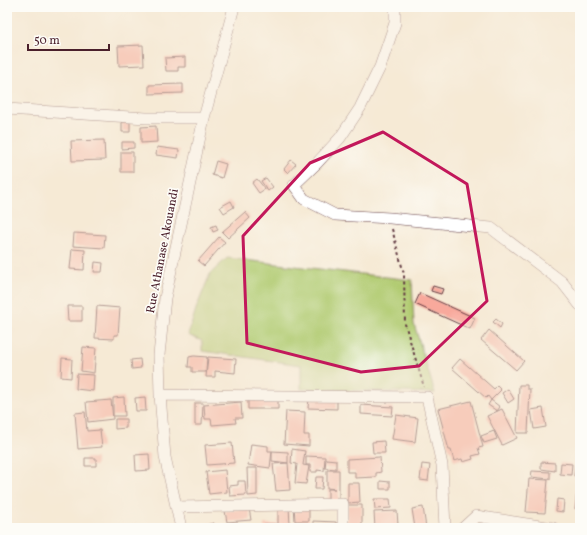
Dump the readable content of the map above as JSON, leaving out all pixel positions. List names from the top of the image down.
{
  "streets": {
    "street": ["Rue Athanase Akouandi"]
  },
  "scale_bar": "50 m"
}
